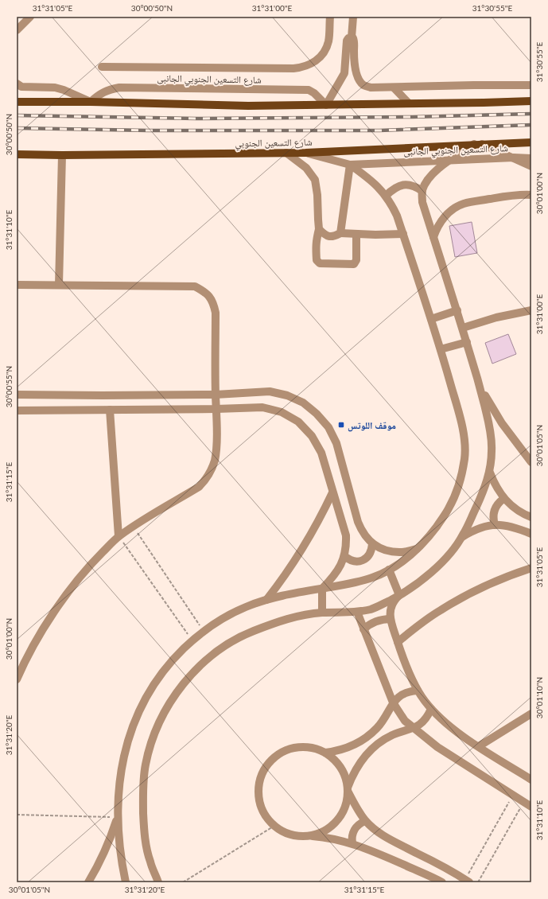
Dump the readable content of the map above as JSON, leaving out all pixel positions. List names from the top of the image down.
{
  "streets": {
    "main road": ["شارع التسعين الجنوبي"],
    "street": ["شارع التسعين الجنوبي الجانبى"]
  },
  "crossings": [
    ["شارع التسعين الجنوبي الجانبى", "شارع التسعين الجنوبي"]
  ],
  "places": {
    "transit": ["موقف اللوتس"]
  },
  "coordinates": [
    "31°31'05\"E",
    "30°00'50\"N",
    "31°31'00\"E",
    "31°30'55\"E",
    "30°01'00\"N",
    "31°31'10\"E",
    "30°00'55\"N",
    "30°01'05\"N",
    "31°31'15\"E",
    "30°01'10\"N",
    "31°31'20\"E"
  ]
}
